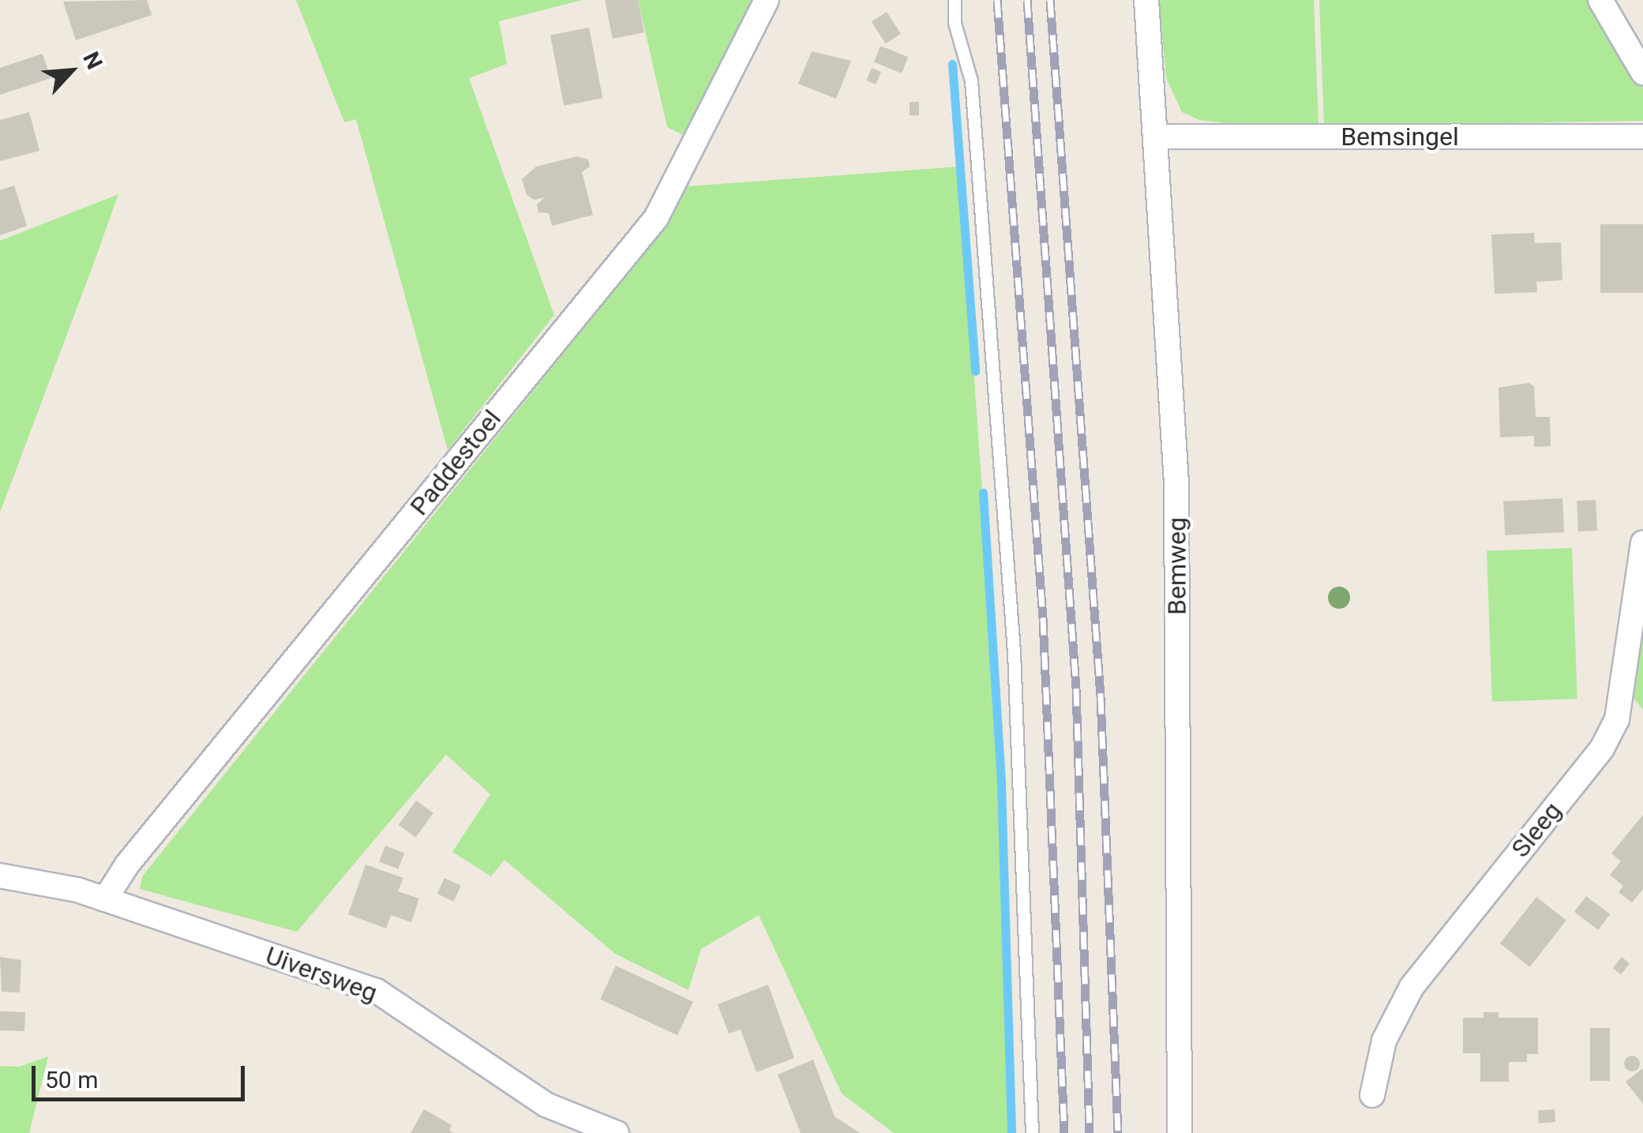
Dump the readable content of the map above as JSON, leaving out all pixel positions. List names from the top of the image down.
{
  "streets": {
    "street": [
      "Bemsingel",
      "Paddestoel",
      "Bemweg",
      "Sleeg",
      "Uiversweg"
    ]
  },
  "crossings": [
    ["Bemsingel", "Bemweg"],
    ["Paddestoel", "Uiversweg"]
  ],
  "scale_bar": "50 m",
  "north": "top right"
}
